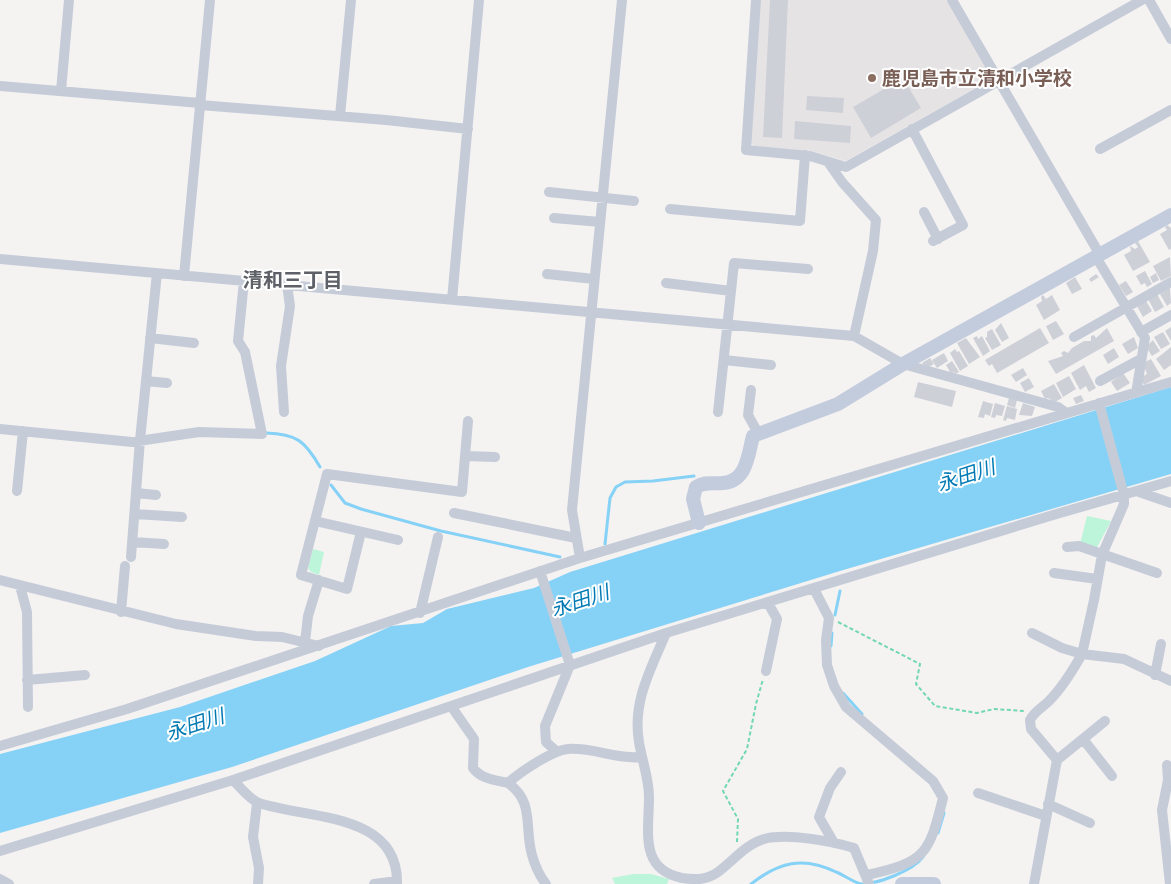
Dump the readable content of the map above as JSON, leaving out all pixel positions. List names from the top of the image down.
{
  "districts": ["清和三丁目"],
  "water": ["永田川"],
  "places": ["鹿児島市立清和小学校"]
}
